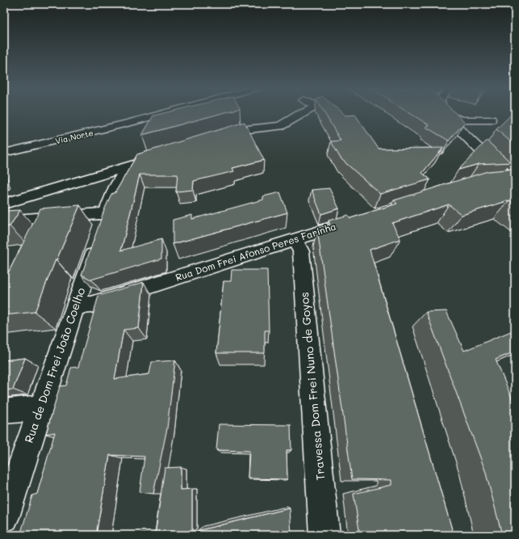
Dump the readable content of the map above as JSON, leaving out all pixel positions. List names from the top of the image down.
{
  "streets": {
    "main road": [
      "Via Norte",
      "Rua Dom Frei Afonso Peres Farinha",
      "Rua de Dom Frei João Coelho",
      "Travessa Dom Frei Nuno de Goyos"
    ]
  },
  "crossings": [
    ["Rua Dom Frei Afonso Peres Farinha", "Rua de Dom Frei João Coelho"],
    ["Rua Dom Frei Afonso Peres Farinha", "Travessa Dom Frei Nuno de Goyos"]
  ]
}
